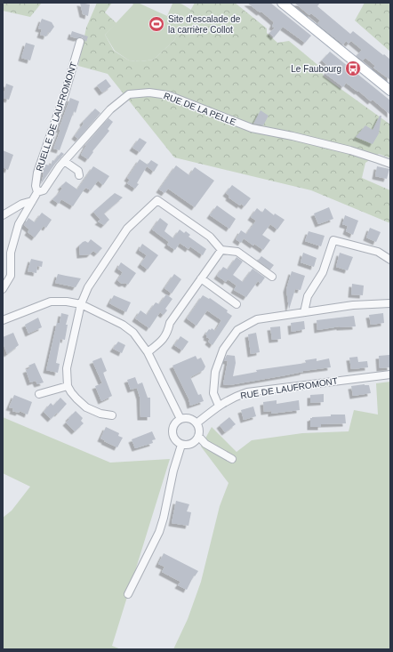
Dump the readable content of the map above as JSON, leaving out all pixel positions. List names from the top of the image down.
{
  "streets": {
    "street": ["RUE DE LA PELLE", "RUELLE DE LAUFROMONT", "RUE DE LAUFROMONT"]
  },
  "crossings": [
    ["RUE DE LA PELLE", "RUELLE DE LAUFROMONT"]
  ],
  "places": {
    "sports": ["Site d'escalade de la carrière Collot"],
    "bus stop": ["Le Faubourg"]
  }
}
